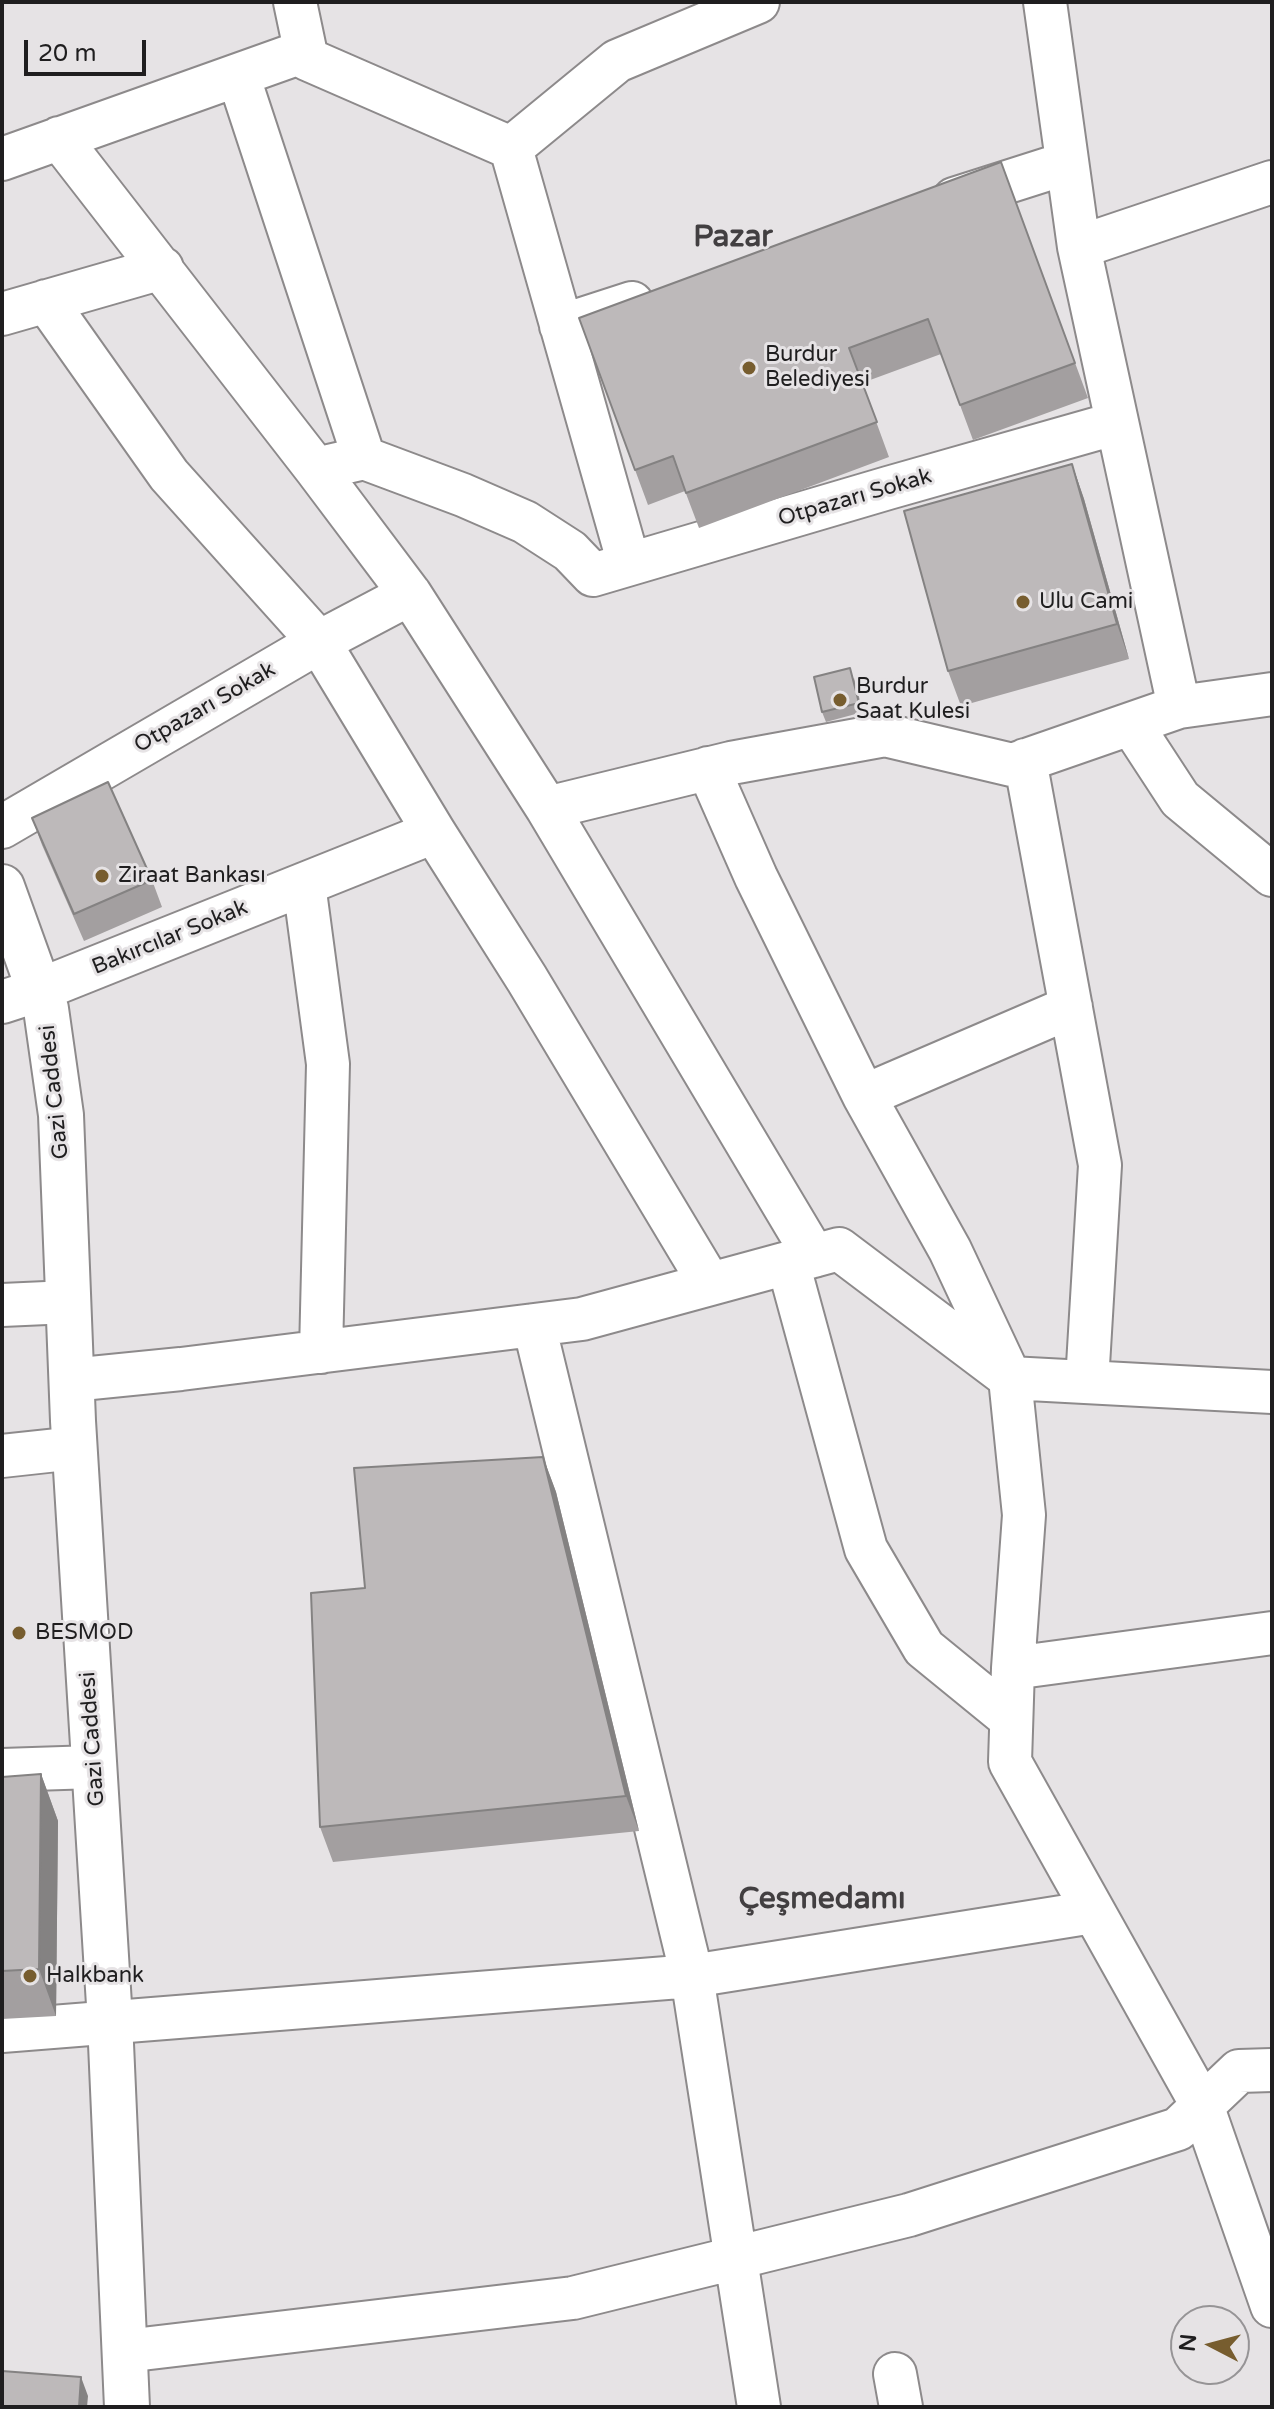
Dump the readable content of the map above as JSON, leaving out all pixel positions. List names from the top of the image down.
{
  "streets": {
    "main road": ["Gazi Caddesi"],
    "street": ["Otpazarı Sokak", "Bakırcılar Sokak"]
  },
  "crossings": [
    ["Bakırcılar Sokak", "Gazi Caddesi"]
  ],
  "districts": ["Pazar", "Çeşmedamı"],
  "places": [
    "Burdur Belediyesi",
    "Ulu Cami",
    "Burdur Saat Kulesi",
    "Ziraat Bankası",
    "BESMOD",
    "Halkbank"
  ],
  "scale_bar": "20 m",
  "north": "left"
}
